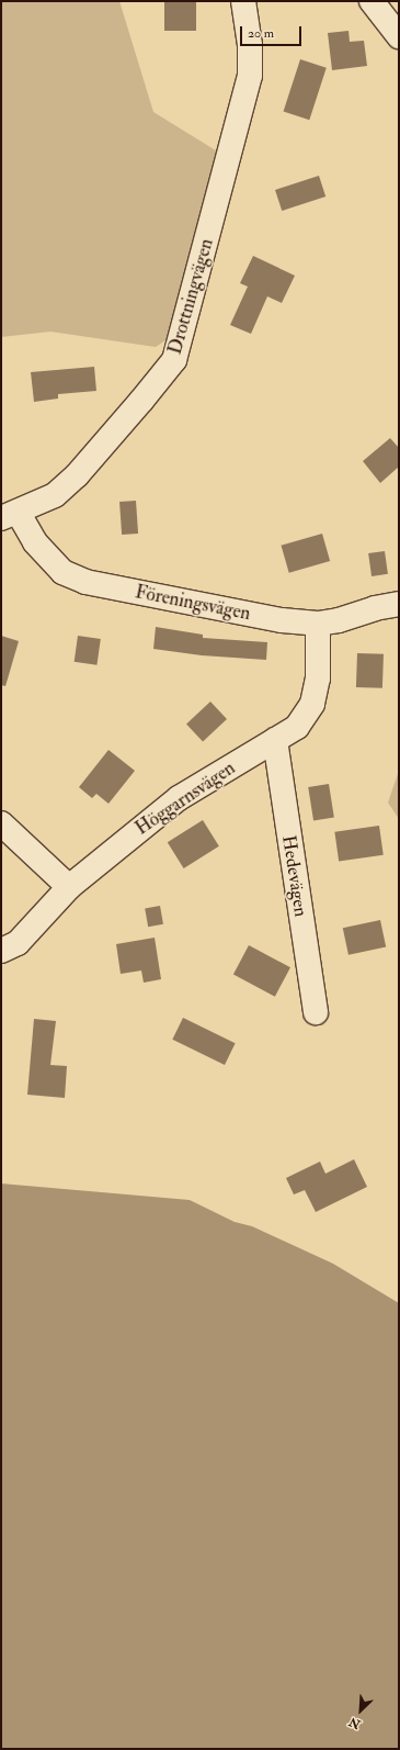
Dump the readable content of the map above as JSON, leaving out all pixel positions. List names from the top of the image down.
{
  "streets": {
    "street": [
      "Drottningvägen",
      "Föreningsvägen",
      "Höggarnsvägen",
      "Hedevägen"
    ]
  },
  "crossings": [
    ["Drottningvägen", "Föreningsvägen"],
    ["Föreningsvägen", "Höggarnsvägen"],
    ["Höggarnsvägen", "Hedevägen"]
  ],
  "scale_bar": "20 m",
  "north": "bottom left"
}
